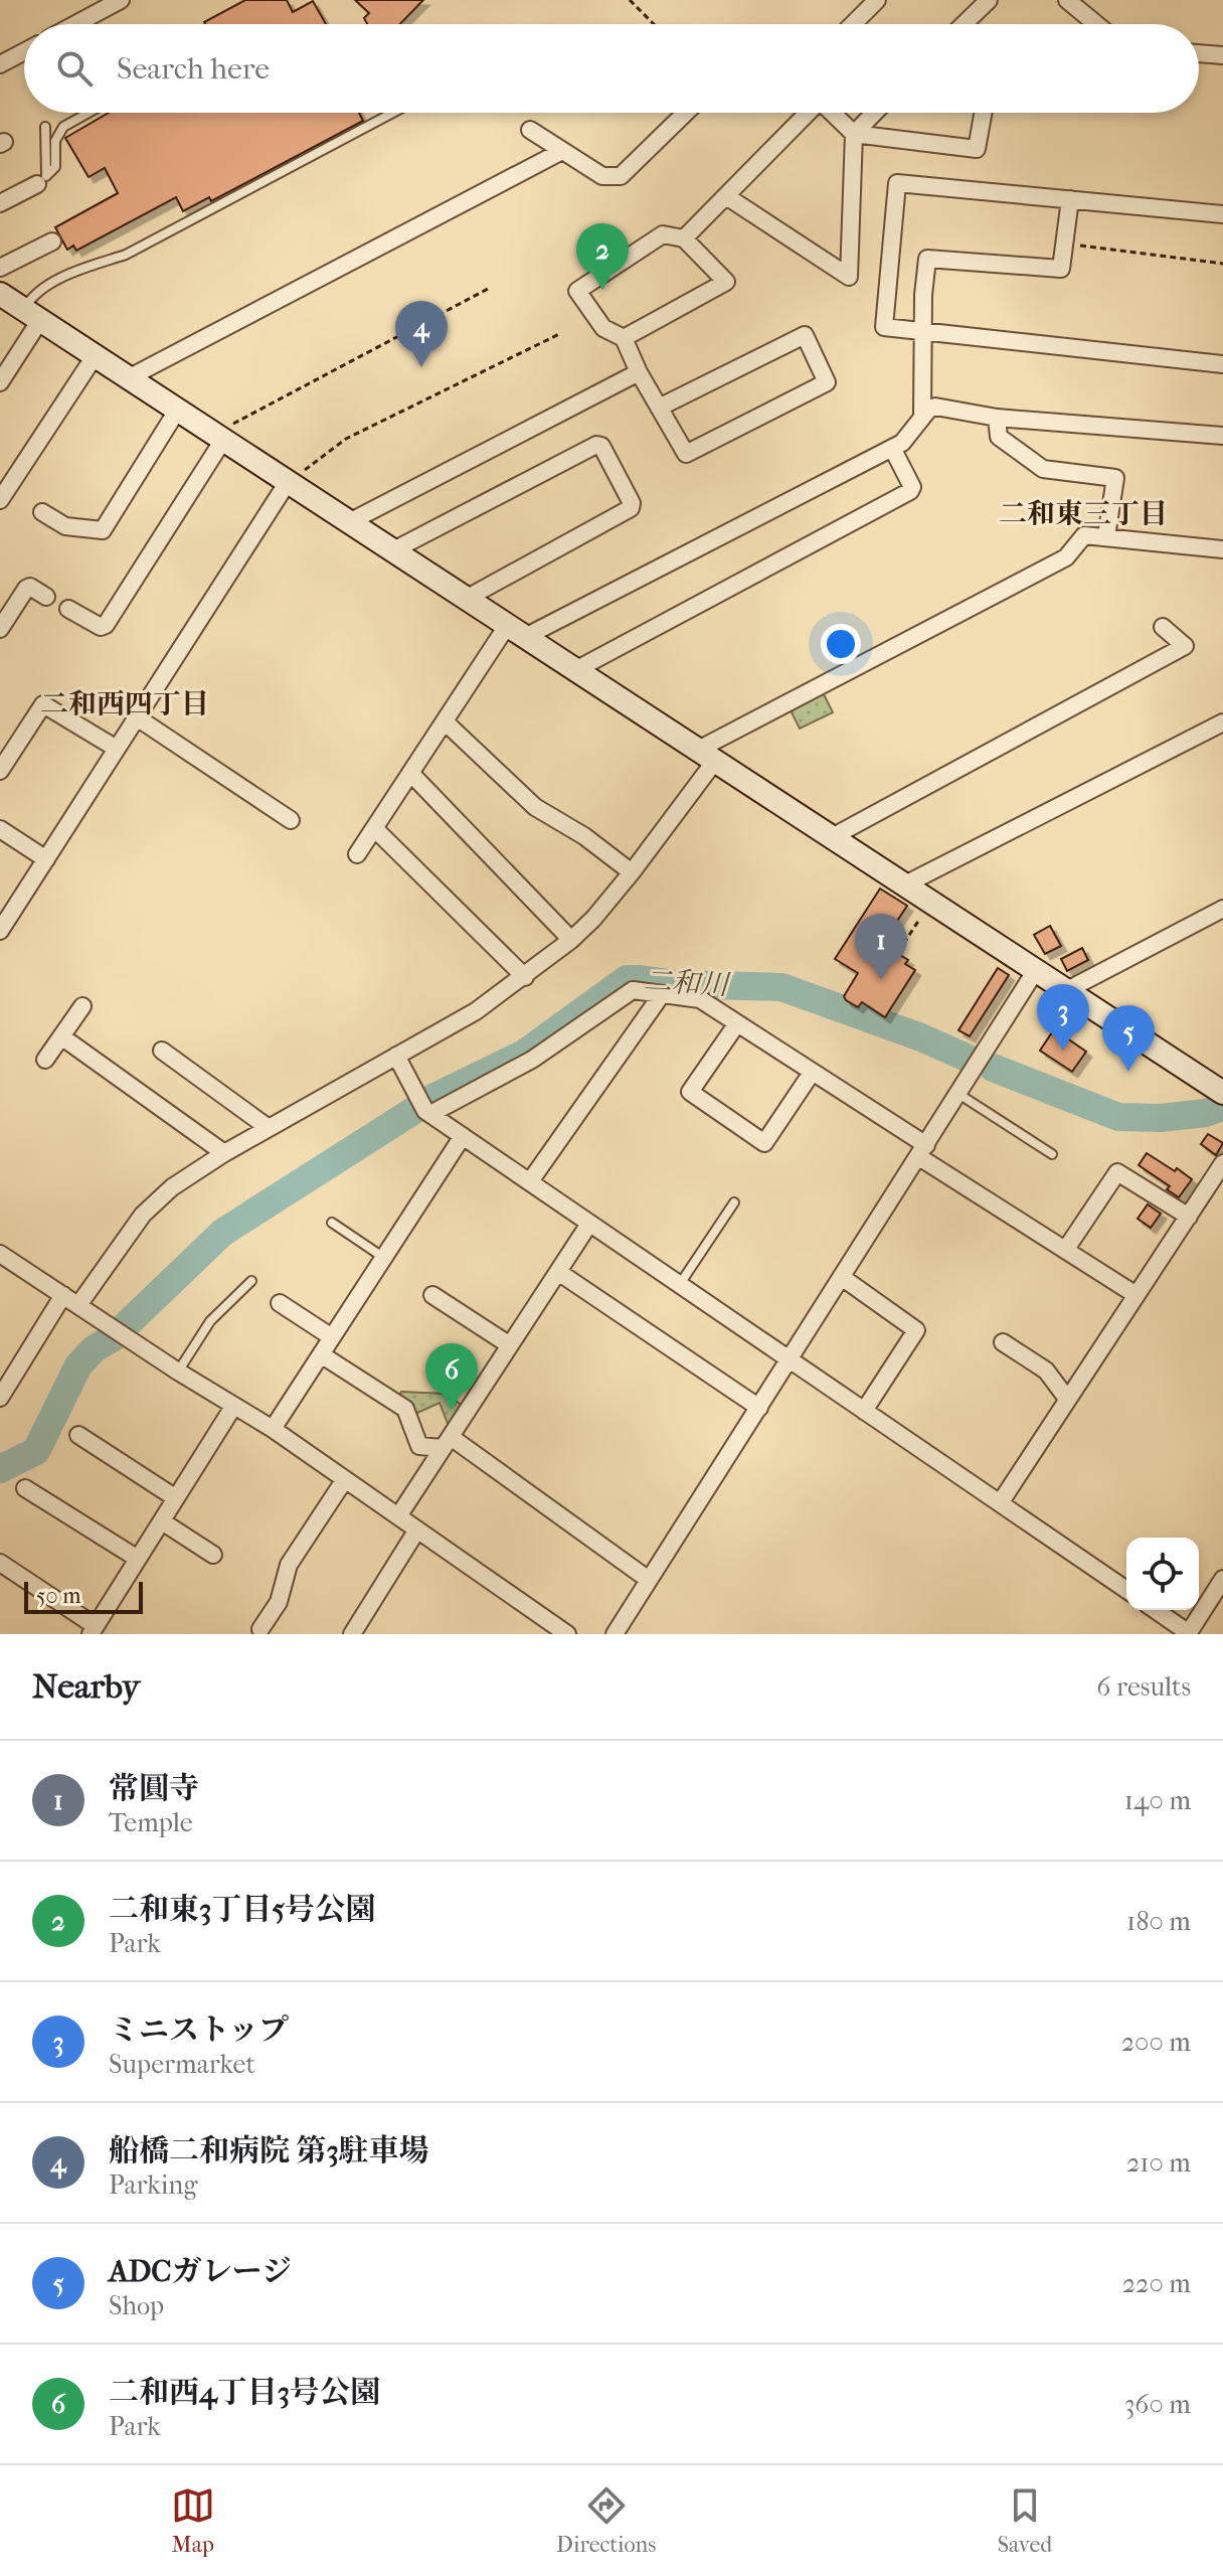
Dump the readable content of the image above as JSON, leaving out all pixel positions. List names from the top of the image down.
{
  "districts": ["二和東三丁目", "二和西四丁目"],
  "water": ["二和川"],
  "scale_bar": "50 m",
  "page": {
    "search": "Search here",
    "pins": [
      "2",
      "4",
      "1",
      "3",
      "5",
      "6"
    ],
    "scale": "50 m",
    "heading": ["Nearby", "6 results"],
    "list": [
      {
        "mark": "1",
        "name": "常圓寺",
        "note": "Temple",
        "value": "140 m"
      },
      {
        "mark": "2",
        "name": "二和東3丁目5号公園",
        "note": "Park",
        "value": "180 m"
      },
      {
        "mark": "3",
        "name": "ミニストップ",
        "note": "Supermarket",
        "value": "200 m"
      },
      {
        "mark": "4",
        "name": "船橋二和病院 第3駐車場",
        "note": "Parking",
        "value": "210 m"
      },
      {
        "mark": "5",
        "name": "ADCガレージ",
        "note": "Shop",
        "value": "220 m"
      },
      {
        "mark": "6",
        "name": "二和西4丁目3号公園",
        "note": "Park",
        "value": "360 m"
      }
    ],
    "nav": ["Map", "Directions", "Saved"]
  }
}
